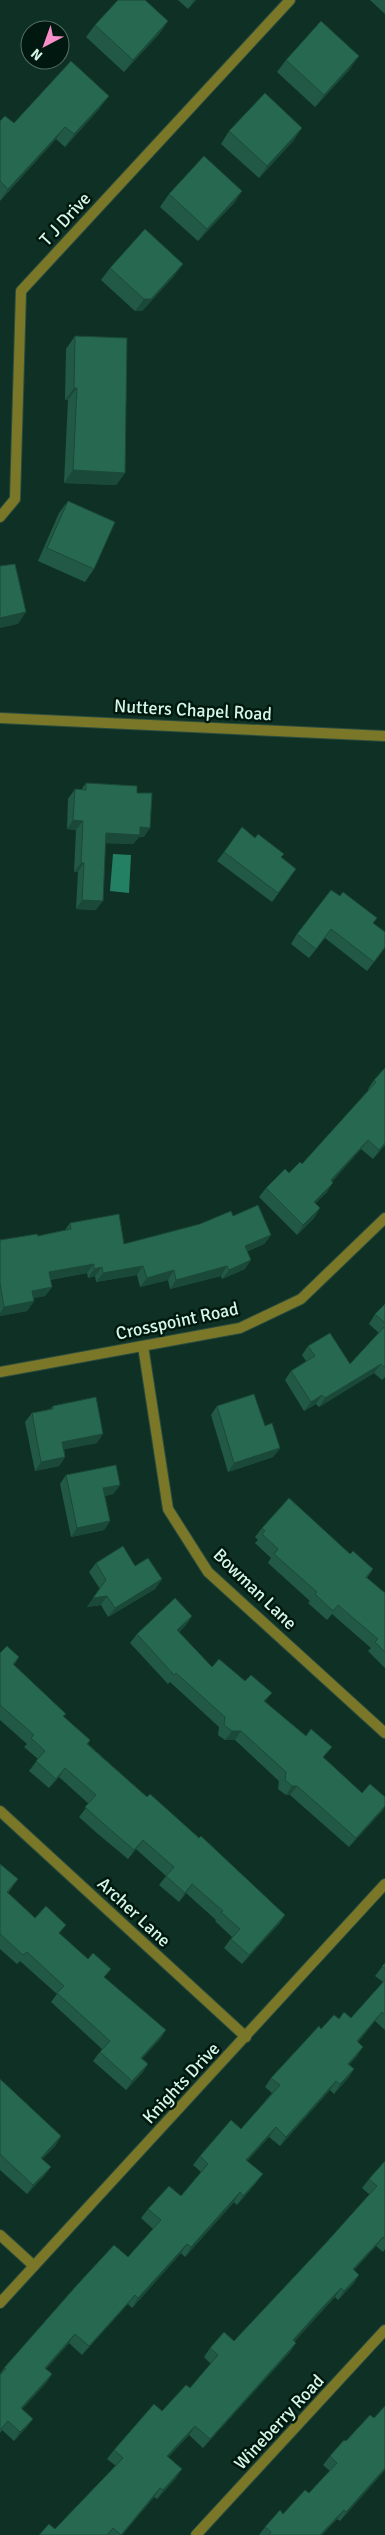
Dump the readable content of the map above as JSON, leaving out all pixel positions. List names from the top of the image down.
{
  "streets": {
    "street": [
      "T J Drive",
      "Nutters Chapel Road",
      "Crosspoint Road",
      "Bowman Lane",
      "Archer Lane",
      "Knights Drive",
      "Wineberry Road"
    ]
  },
  "crossings": [
    ["Crosspoint Road", "Bowman Lane"],
    ["Archer Lane", "Knights Drive"]
  ],
  "north": "bottom left"
}
